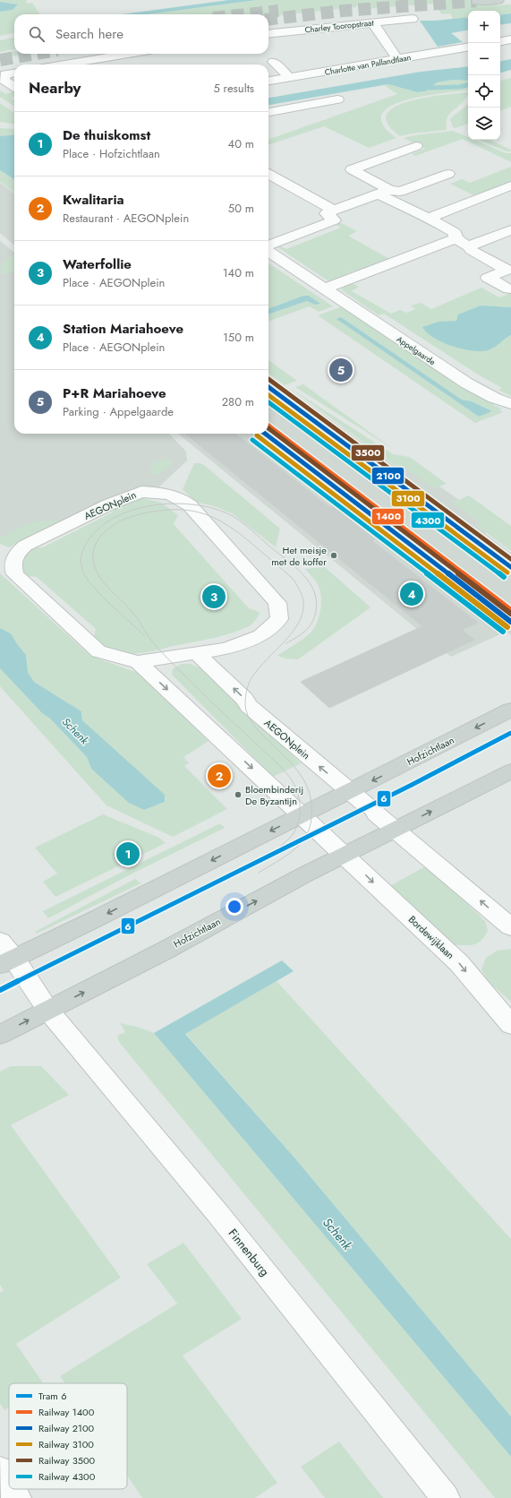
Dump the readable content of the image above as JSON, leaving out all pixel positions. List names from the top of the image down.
{
  "streets": {
    "main road": ["Hofzichtlaan"],
    "street": [
      "Charley Tooropstraat",
      "Charlotte van Pallandtlaan",
      "Appelgaarde",
      "AEGONplein",
      "Bordewijklaan",
      "Finnenburg"
    ]
  },
  "crossings": [
    ["AEGONplein", "Hofzichtlaan"],
    ["Hofzichtlaan", "Bordewijklaan"],
    ["Hofzichtlaan", "Finnenburg"]
  ],
  "water": ["Schenk"],
  "places": ["Het meisje met de koffer", "Bloembinderij De Byzantijn"],
  "lines": [
    "rail line 3500",
    "rail line 2100",
    "rail line 3100",
    "rail line 4300",
    "rail line 1400",
    "tram line 6"
  ],
  "legend": [
    "Tram 6",
    "Railway 1400",
    "Railway 2100",
    "Railway 3100",
    "Railway 3500",
    "Railway 4300"
  ],
  "page": {
    "map_buttons": ["+", "−"],
    "search": "Search here",
    "heading": ["Nearby", "5 results"],
    "list": [
      {
        "mark": "1",
        "name": "De thuiskomst",
        "note": "Place · Hofzichtlaan",
        "value": "40 m"
      },
      {
        "mark": "2",
        "name": "Kwalitaria",
        "note": "Restaurant · AEGONplein",
        "value": "50 m"
      },
      {
        "mark": "3",
        "name": "Waterfollie",
        "note": "Place · AEGONplein",
        "value": "140 m"
      },
      {
        "mark": "4",
        "name": "Station Mariahoeve",
        "note": "Place · AEGONplein",
        "value": "150 m"
      },
      {
        "mark": "5",
        "name": "P+R Mariahoeve",
        "note": "Parking · Appelgaarde",
        "value": "280 m"
      }
    ],
    "pins": [
      "5",
      "4",
      "3",
      "2",
      "1"
    ]
  }
}
